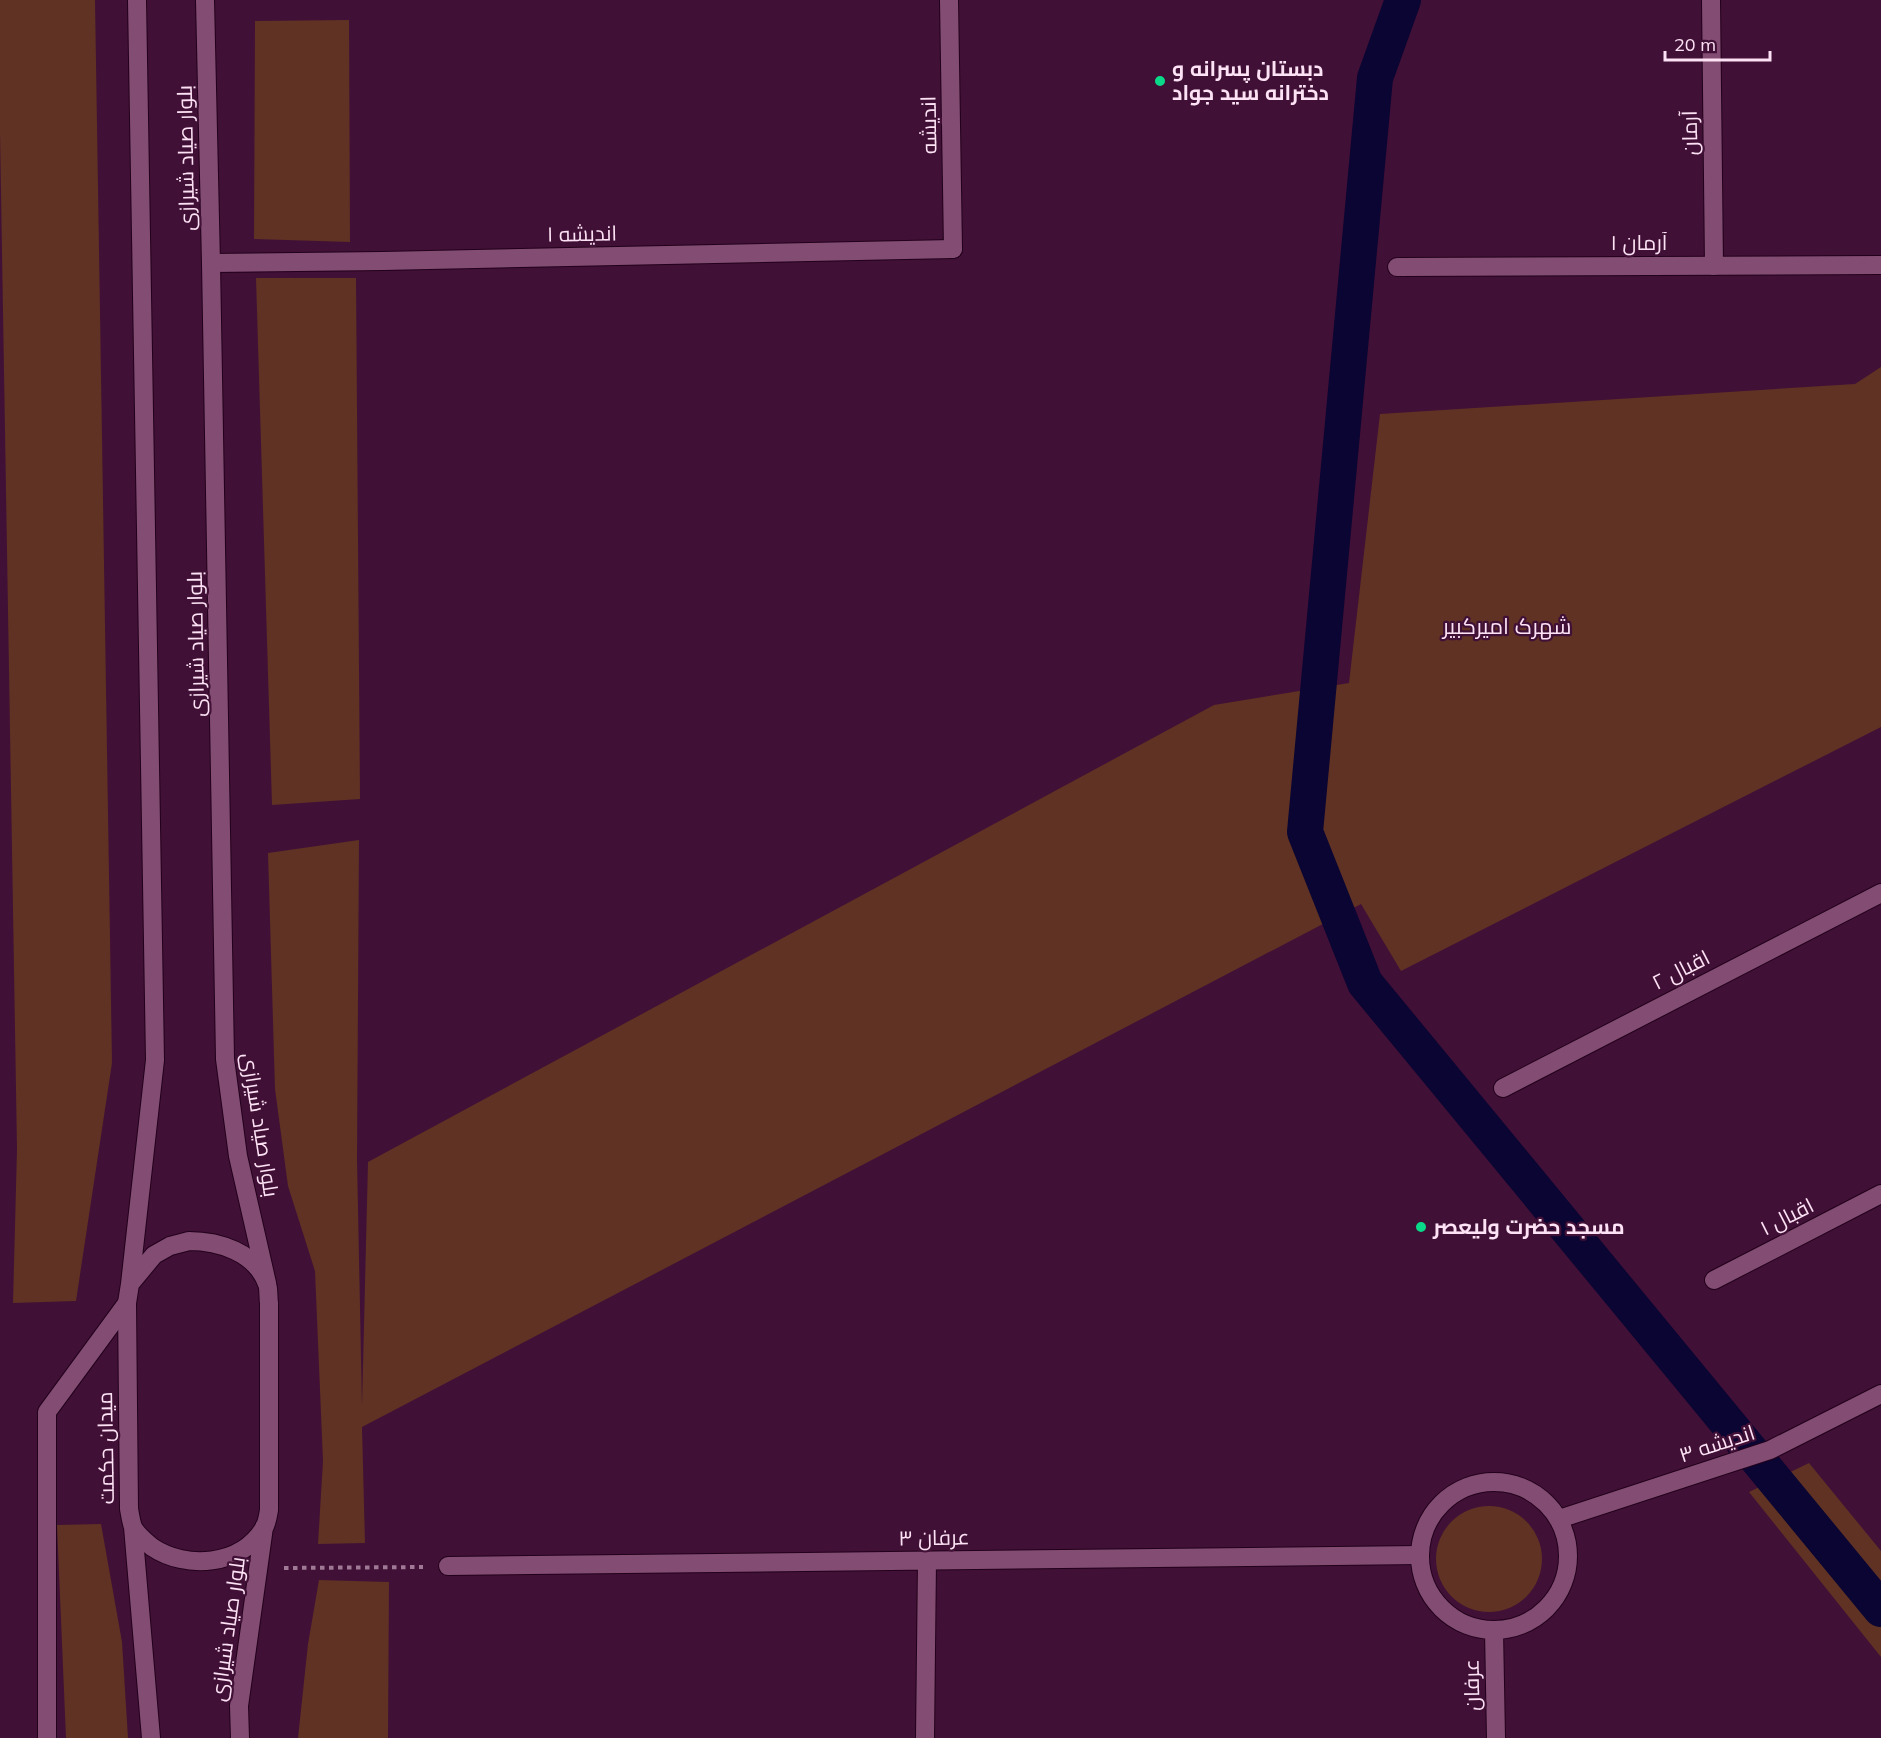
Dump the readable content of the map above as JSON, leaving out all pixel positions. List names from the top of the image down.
{
  "streets": {
    "street": [
      "اندیشه",
      "آرمان",
      "بلوار صیاد شیرازی",
      "اندیشه ۱",
      "آرمان ۱",
      "اقبال ۲",
      "اقبال ۱",
      "اندیشه ۳",
      "میدان حکمت",
      "عرفان ۳",
      "عرفان"
    ]
  },
  "crossings": [
    ["اندیشه", "اندیشه ۱"],
    ["آرمان", "آرمان ۱"],
    ["بلوار صیاد شیرازی", "اندیشه ۱"],
    ["بلوار صیاد شیرازی", "میدان حکمت"],
    ["اندیشه ۳", "عرفان ۳"],
    ["اندیشه ۳", "عرفان"],
    ["عرفان ۳", "عرفان"]
  ],
  "districts": ["شهرک امیرکبیر"],
  "places": ["دبستان پسرانه و دخترانه سید جواد", "مسجد حضرت ولیعصر"],
  "scale_bar": "20 m"
}
